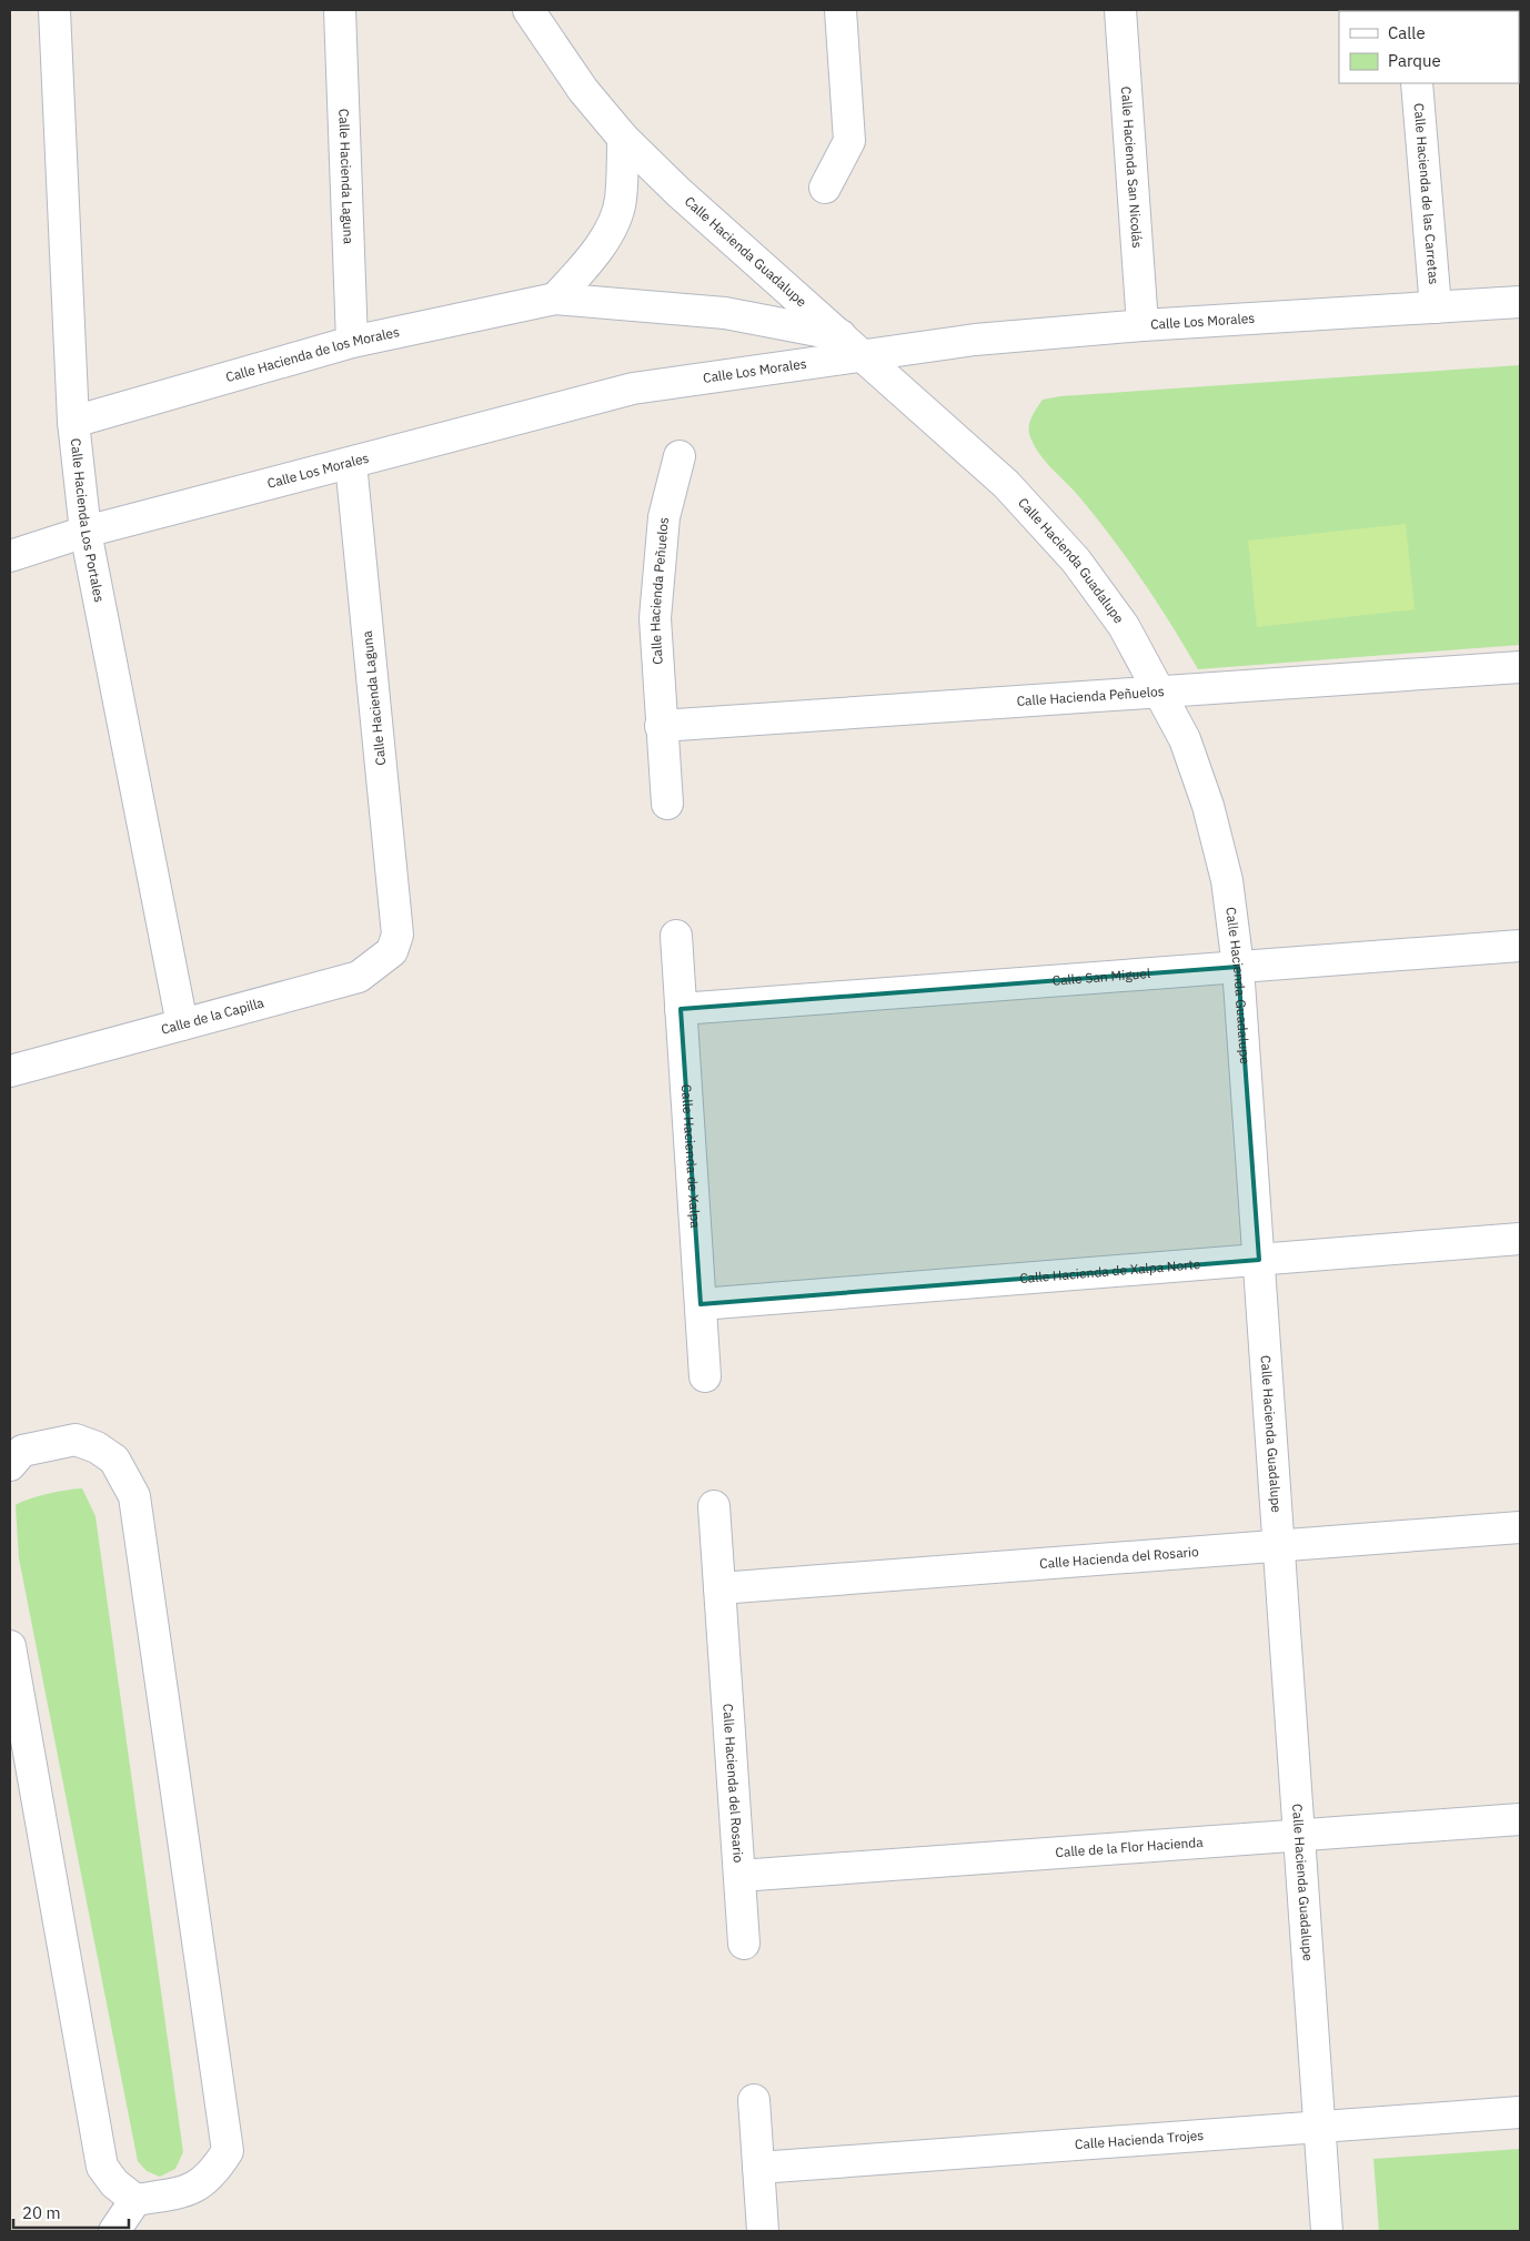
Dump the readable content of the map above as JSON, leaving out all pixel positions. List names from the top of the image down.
{
  "streets": {
    "street": [
      "Calle Hacienda San Nicolás",
      "Calle Hacienda Laguna",
      "Calle Hacienda de las Carretas",
      "Calle Hacienda Guadalupe",
      "Calle Los Morales",
      "Calle Hacienda de los Morales",
      "Calle Hacienda Los Portales",
      "Calle Hacienda Peñuelos",
      "Calle San Miguel",
      "Calle de la Capilla",
      "Calle Hacienda de Xalpa",
      "Calle Hacienda de Xalpa Norte",
      "Calle Hacienda del Rosario",
      "Calle de la Flor Hacienda",
      "Calle Hacienda Trojes"
    ]
  },
  "crossings": [
    ["Calle Hacienda San Nicolás", "Calle Los Morales"],
    ["Calle Hacienda Laguna", "Calle Los Morales"],
    ["Calle Hacienda Laguna", "Calle Hacienda de los Morales"],
    ["Calle Hacienda Laguna", "Calle de la Capilla"],
    ["Calle Hacienda de las Carretas", "Calle Los Morales"],
    ["Calle Hacienda Guadalupe", "Calle Los Morales"],
    ["Calle Hacienda Guadalupe", "Calle Hacienda de los Morales"],
    ["Calle Hacienda Guadalupe", "Calle Hacienda Peñuelos"],
    ["Calle Hacienda Guadalupe", "Calle San Miguel"],
    ["Calle Hacienda Guadalupe", "Calle Hacienda de Xalpa Norte"],
    ["Calle Hacienda Guadalupe", "Calle Hacienda del Rosario"],
    ["Calle Hacienda Guadalupe", "Calle de la Flor Hacienda"],
    ["Calle Hacienda Guadalupe", "Calle Hacienda Trojes"],
    ["Calle Los Morales", "Calle Hacienda de los Morales"],
    ["Calle Los Morales", "Calle Hacienda Los Portales"],
    ["Calle Hacienda de los Morales", "Calle Hacienda Los Portales"],
    ["Calle Hacienda Los Portales", "Calle de la Capilla"],
    ["Calle San Miguel", "Calle Hacienda de Xalpa"],
    ["Calle Hacienda de Xalpa", "Calle Hacienda de Xalpa Norte"],
    ["Calle Hacienda del Rosario", "Calle de la Flor Hacienda"]
  ],
  "legend": ["Calle", "Parque"],
  "scale_bar": "20 m"
}
